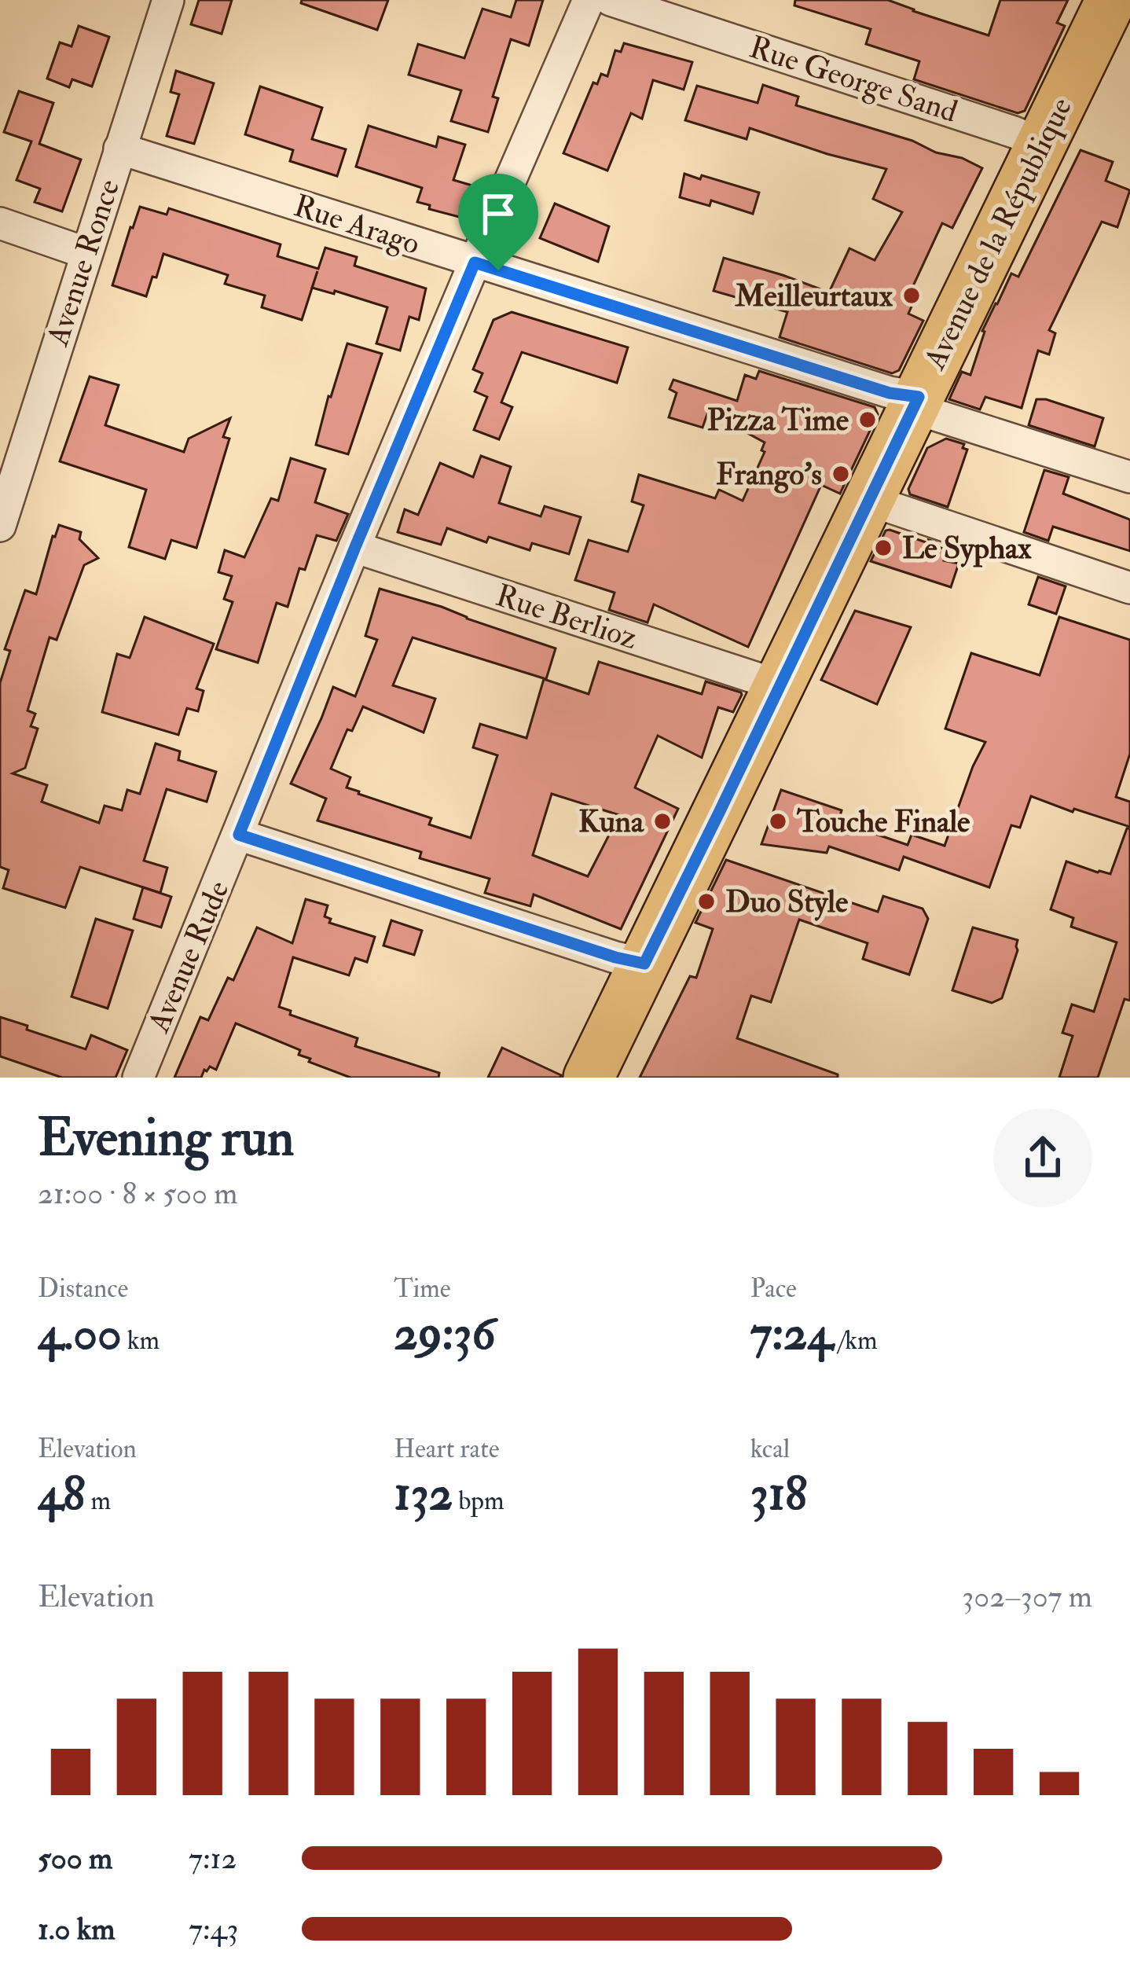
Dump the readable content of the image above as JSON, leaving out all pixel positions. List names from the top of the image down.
{
  "streets": {
    "main road": ["Avenue de la République"],
    "street": [
      "Rue George Sand",
      "Rue Arago",
      "Avenue Ronce",
      "Rue Berlioz",
      "Avenue Rude"
    ]
  },
  "crossings": [
    ["Rue George Sand", "Avenue de la République"],
    ["Rue Arago", "Avenue de la République"],
    ["Rue Arago", "Avenue Ronce"],
    ["Rue Arago", "Avenue Rude"],
    ["Avenue de la République", "Rue Berlioz"],
    ["Rue Berlioz", "Avenue Rude"]
  ],
  "places": [
    "Meilleurtaux",
    "Pizza Time",
    "Frango's",
    "Le Syphax",
    "Kuna",
    "Touche Finale",
    "Duo Style"
  ],
  "page": {
    "heading": ["Evening run", "21:00 · 8 × 500 m"],
    "stats": [
      ["Distance", "4.00 km"],
      ["Time", "29:36"],
      ["Pace", "7:24 /km"],
      ["Elevation", "48 m"],
      ["Heart rate", "132 bpm"],
      ["kcal", "318"]
    ],
    "chart": ["Elevation", "302–307 m"],
    "list": [
      {
        "name": "500 m",
        "note": "7:12"
      },
      {
        "name": "1.0 km",
        "note": "7:43"
      }
    ]
  }
}
